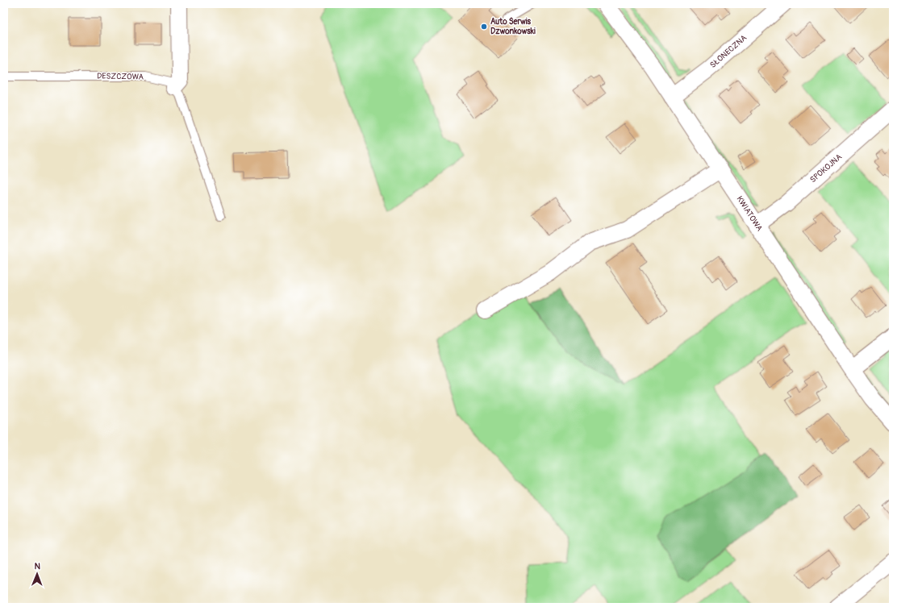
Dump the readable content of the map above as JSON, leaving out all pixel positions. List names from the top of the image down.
{
  "streets": {
    "street": ["SŁONECZNA", "SPOKOJNA", "KWIATOWA"],
    "lane": ["DESZCZOWA"]
  },
  "crossings": [
    ["SŁONECZNA", "KWIATOWA"],
    ["SPOKOJNA", "KWIATOWA"]
  ],
  "places": ["Auto Serwis Dzwonkowski"],
  "north": "top"
}
